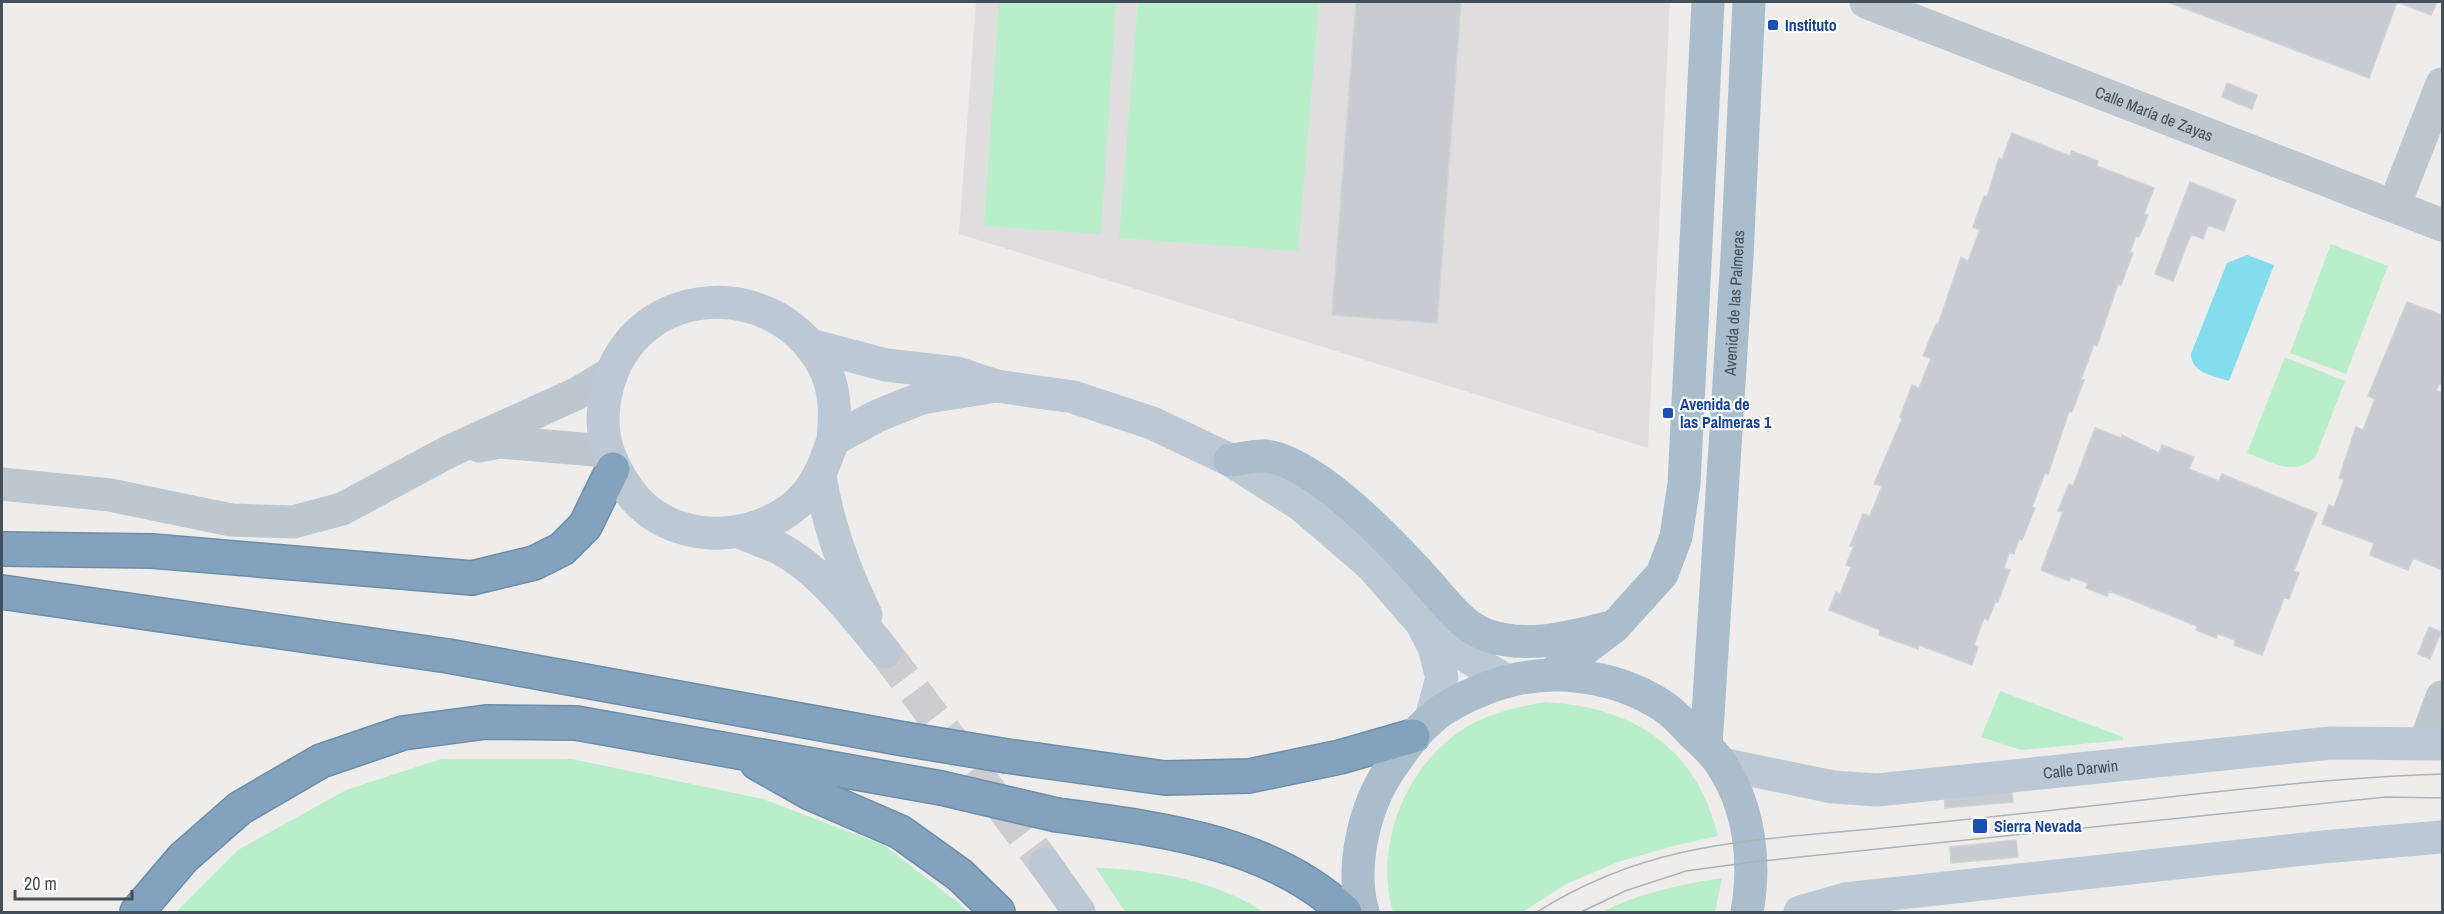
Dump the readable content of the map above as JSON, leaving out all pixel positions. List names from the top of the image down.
{
  "streets": {
    "main road": ["Avenida de las Palmeras"],
    "street": ["Calle María de Zayas", "Calle Darwin"]
  },
  "crossings": [
    ["Avenida de las Palmeras", "Calle Darwin"]
  ],
  "places": {
    "transit": ["Instituto", "Avenida de las Palmeras 1", "Sierra Nevada"]
  },
  "scale_bar": "20 m"
}
